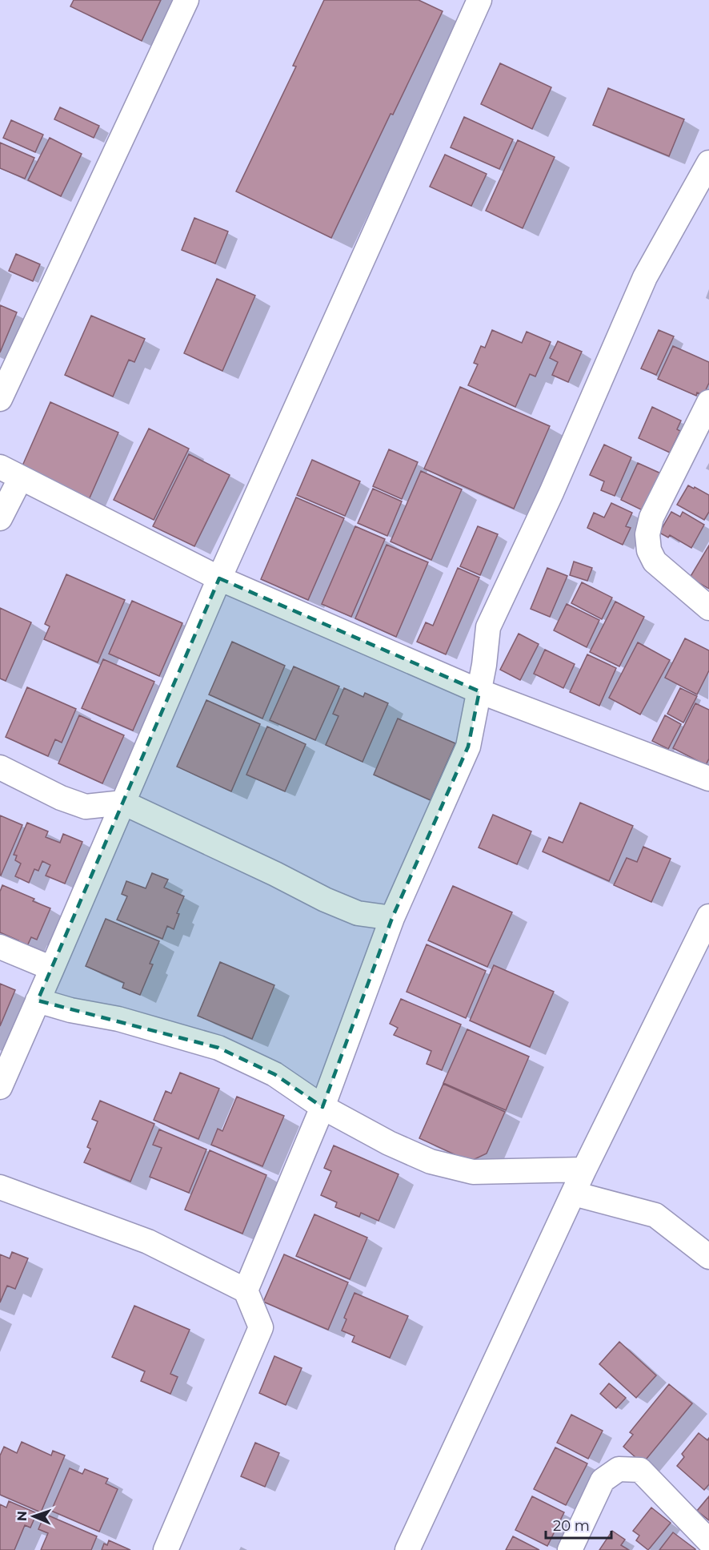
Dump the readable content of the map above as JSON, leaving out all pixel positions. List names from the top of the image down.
{
  "scale_bar": "20 m",
  "north": "left"
}
